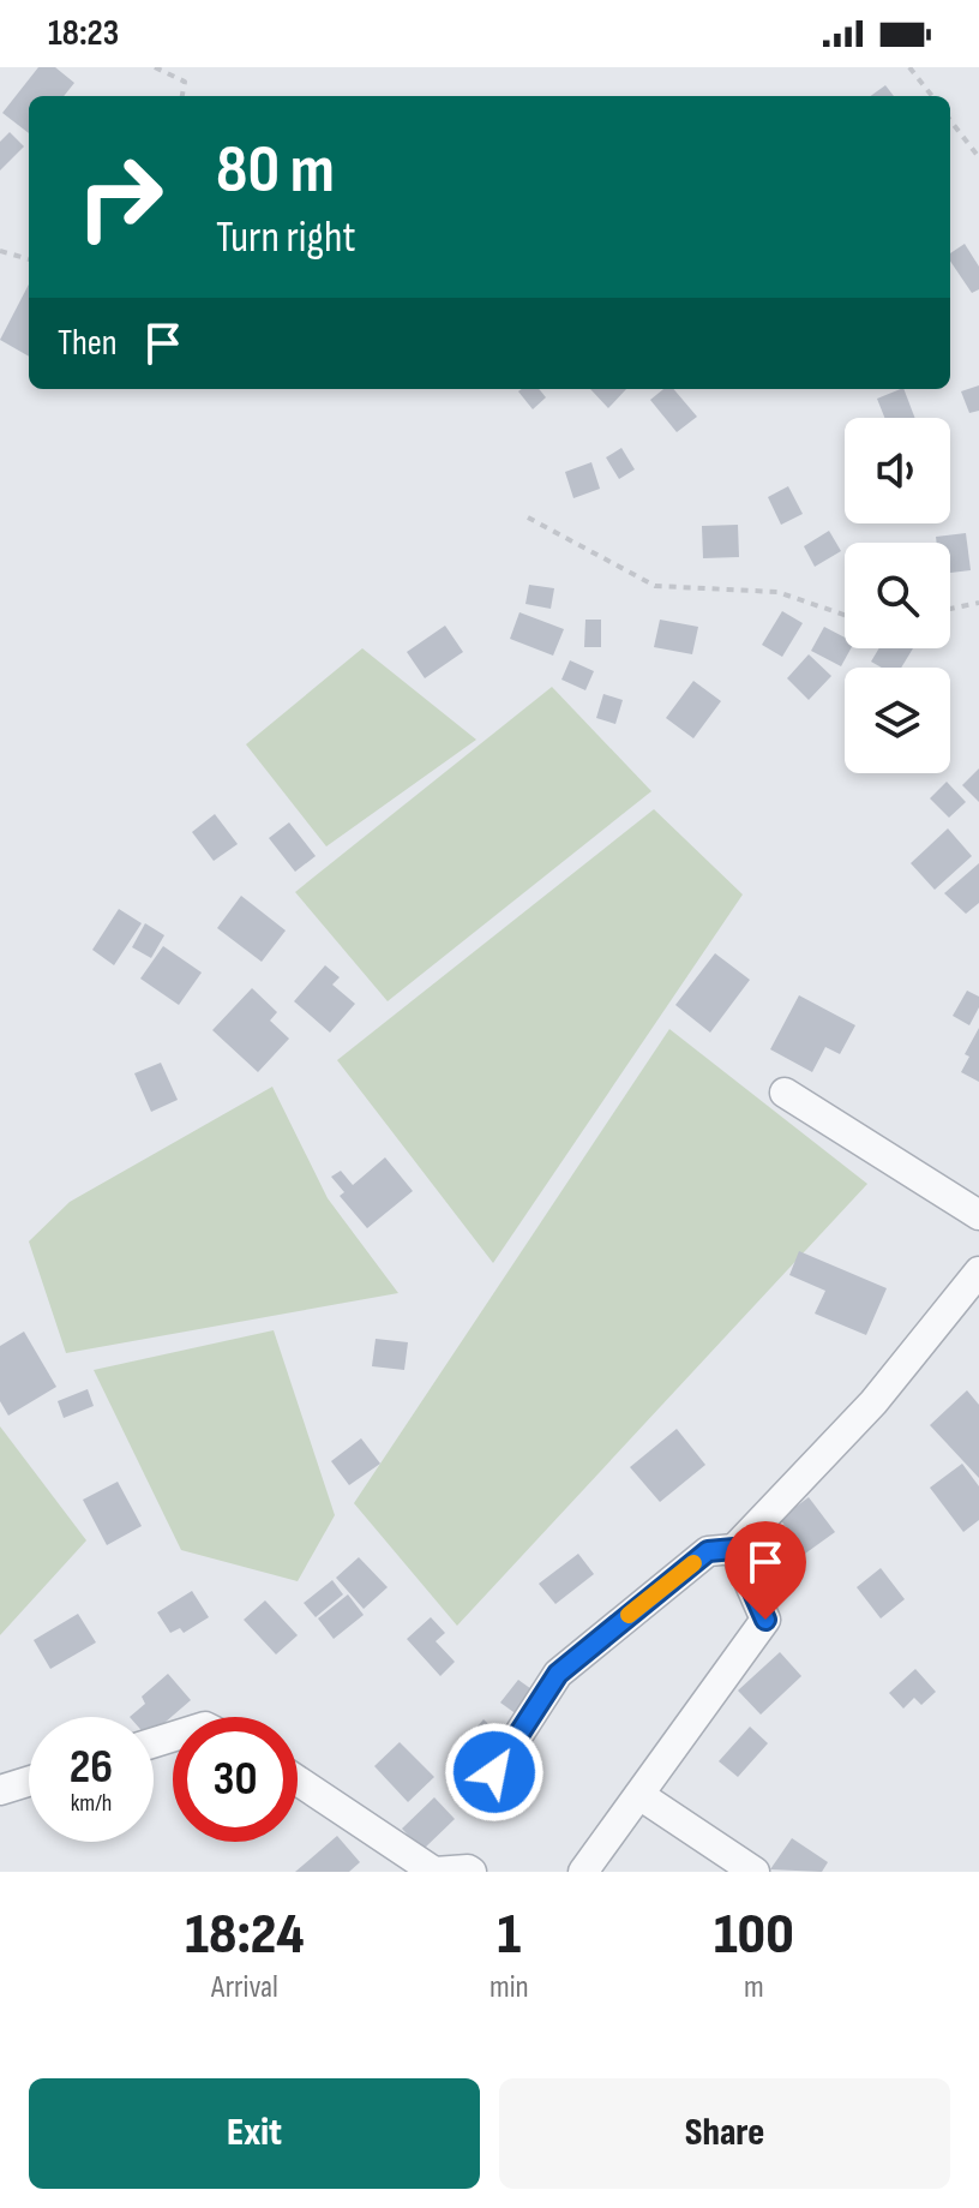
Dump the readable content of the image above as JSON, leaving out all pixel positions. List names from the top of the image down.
{
  "page": {
    "status": "18:23",
    "turn": ["80 m", "Turn right"],
    "then": "Then",
    "speed": "26 km/h",
    "limit": "30",
    "eta": [
      "18:24",
      "Arrival",
      "1",
      "min",
      "100",
      "m"
    ],
    "buttons": ["Exit", "Share"]
  }
}
